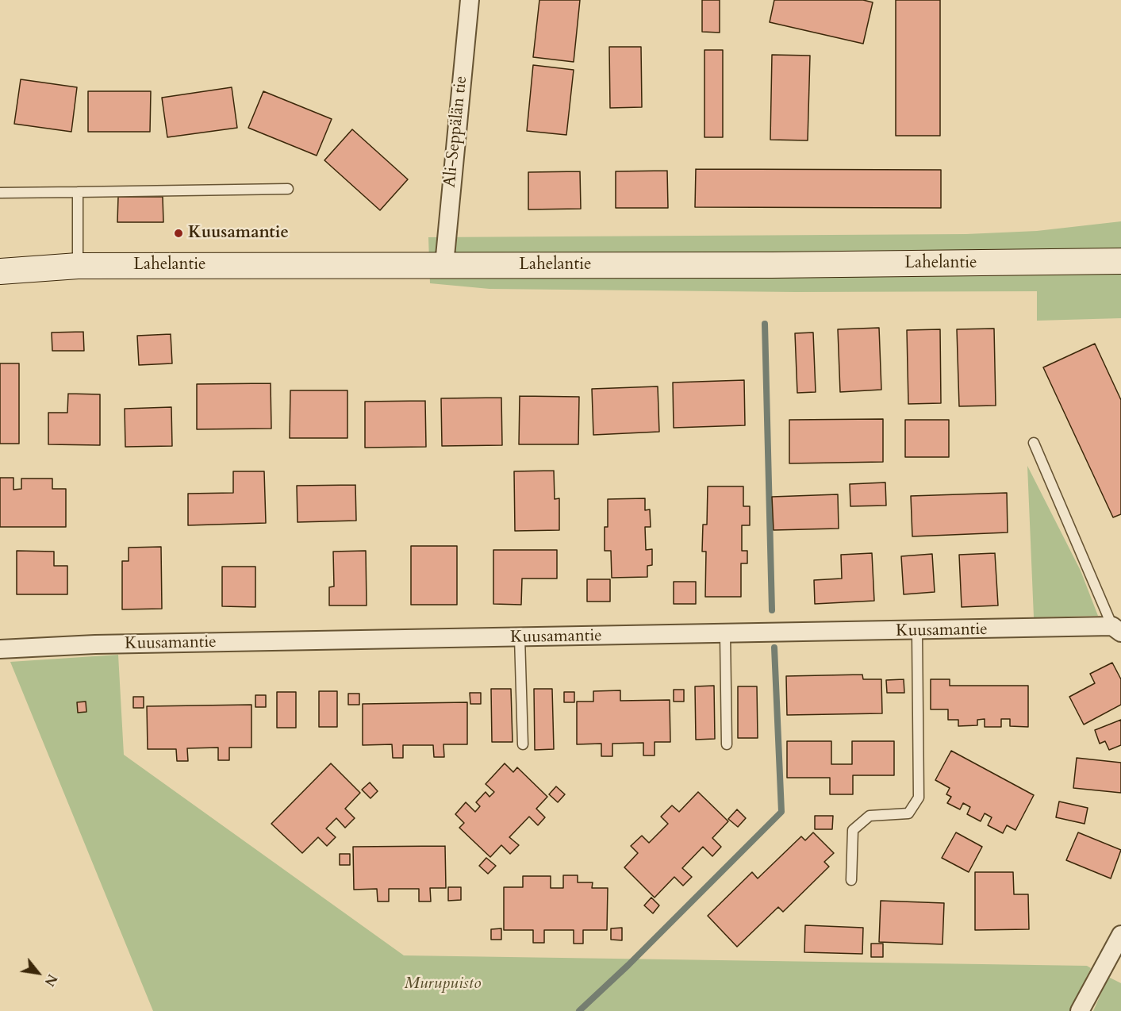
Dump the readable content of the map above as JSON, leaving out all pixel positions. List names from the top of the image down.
{
  "streets": {
    "main road": ["Lahelantie"],
    "street": ["Ali-Seppälän tie", "Kuusamantie"]
  },
  "crossings": [
    ["Ali-Seppälän tie", "Lahelantie"]
  ],
  "parks": ["Murupuisto"],
  "places": ["Kuusamantie"],
  "north": "bottom right"
}
